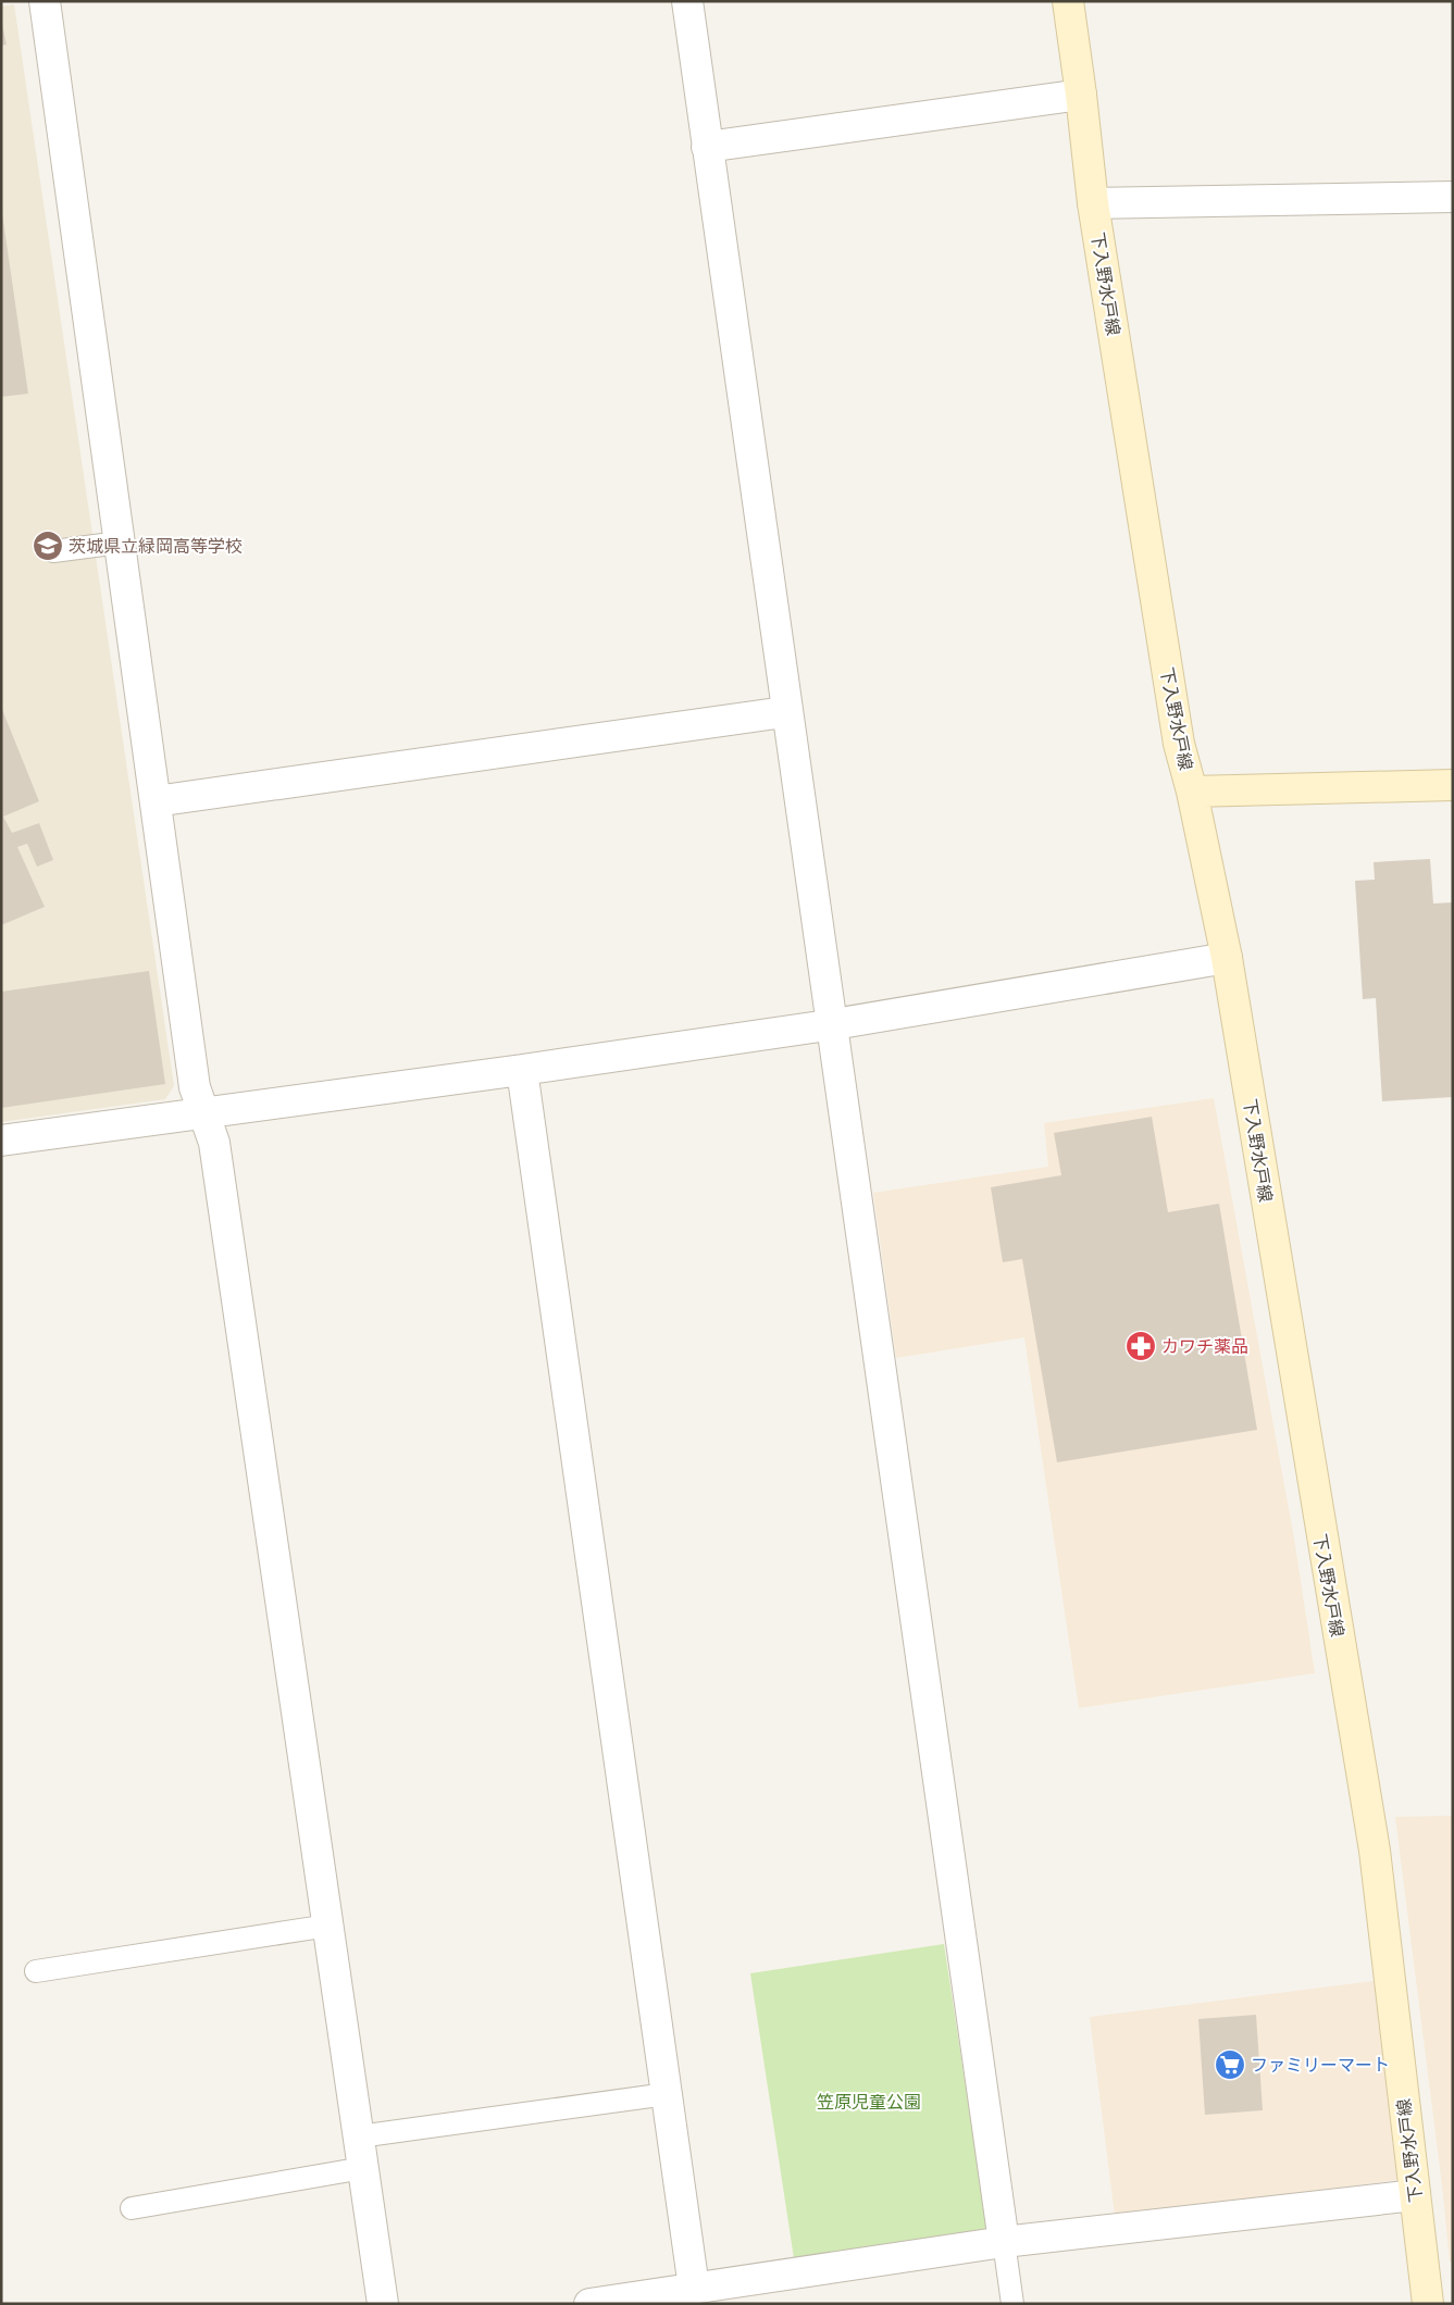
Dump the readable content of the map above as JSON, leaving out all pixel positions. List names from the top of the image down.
{
  "streets": {
    "main road": ["下入野水戸線"]
  },
  "parks": ["笠原児童公園"],
  "places": {
    "school or university": ["茨城県立緑岡高等学校"],
    "pharmacy": ["カワチ薬品"],
    "supermarket": ["ファミリーマート"]
  }
}
